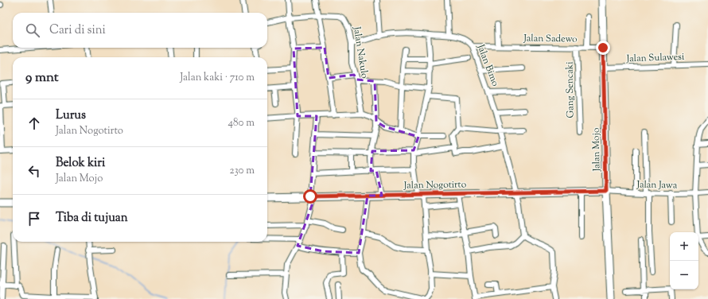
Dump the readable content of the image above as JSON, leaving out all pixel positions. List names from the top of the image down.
{
  "streets": {
    "street": [
      "Jalan Sadewo",
      "Jalan Nakulo",
      "Jalan Sulawesi",
      "Jalan Bimo",
      "Gang Sencaki",
      "Jalan Mojo",
      "Jalan Nogotirto",
      "Jalan Jawa"
    ]
  },
  "crossings": [
    ["Jalan Sadewo", "Jalan Bimo"],
    ["Jalan Sadewo", "Gang Sencaki"],
    ["Jalan Sadewo", "Jalan Mojo"],
    ["Jalan Nakulo", "Jalan Bimo"],
    ["Jalan Sulawesi", "Jalan Mojo"],
    ["Jalan Bimo", "Jalan Nogotirto"],
    ["Jalan Mojo", "Jalan Nogotirto"],
    ["Jalan Mojo", "Jalan Jawa"],
    ["Jalan Nogotirto", "Jalan Jawa"]
  ],
  "page": {
    "search": "Cari di sini",
    "heading": ["9 mnt", "Jalan kaki · 710 m"],
    "list": [
      ["Lurus", "Jalan Nogotirto", "480 m"],
      ["Belok kiri", "Jalan Mojo", "230 m"],
      "Tiba di tujuan"
    ],
    "map_buttons": ["+", "−"]
  }
}
